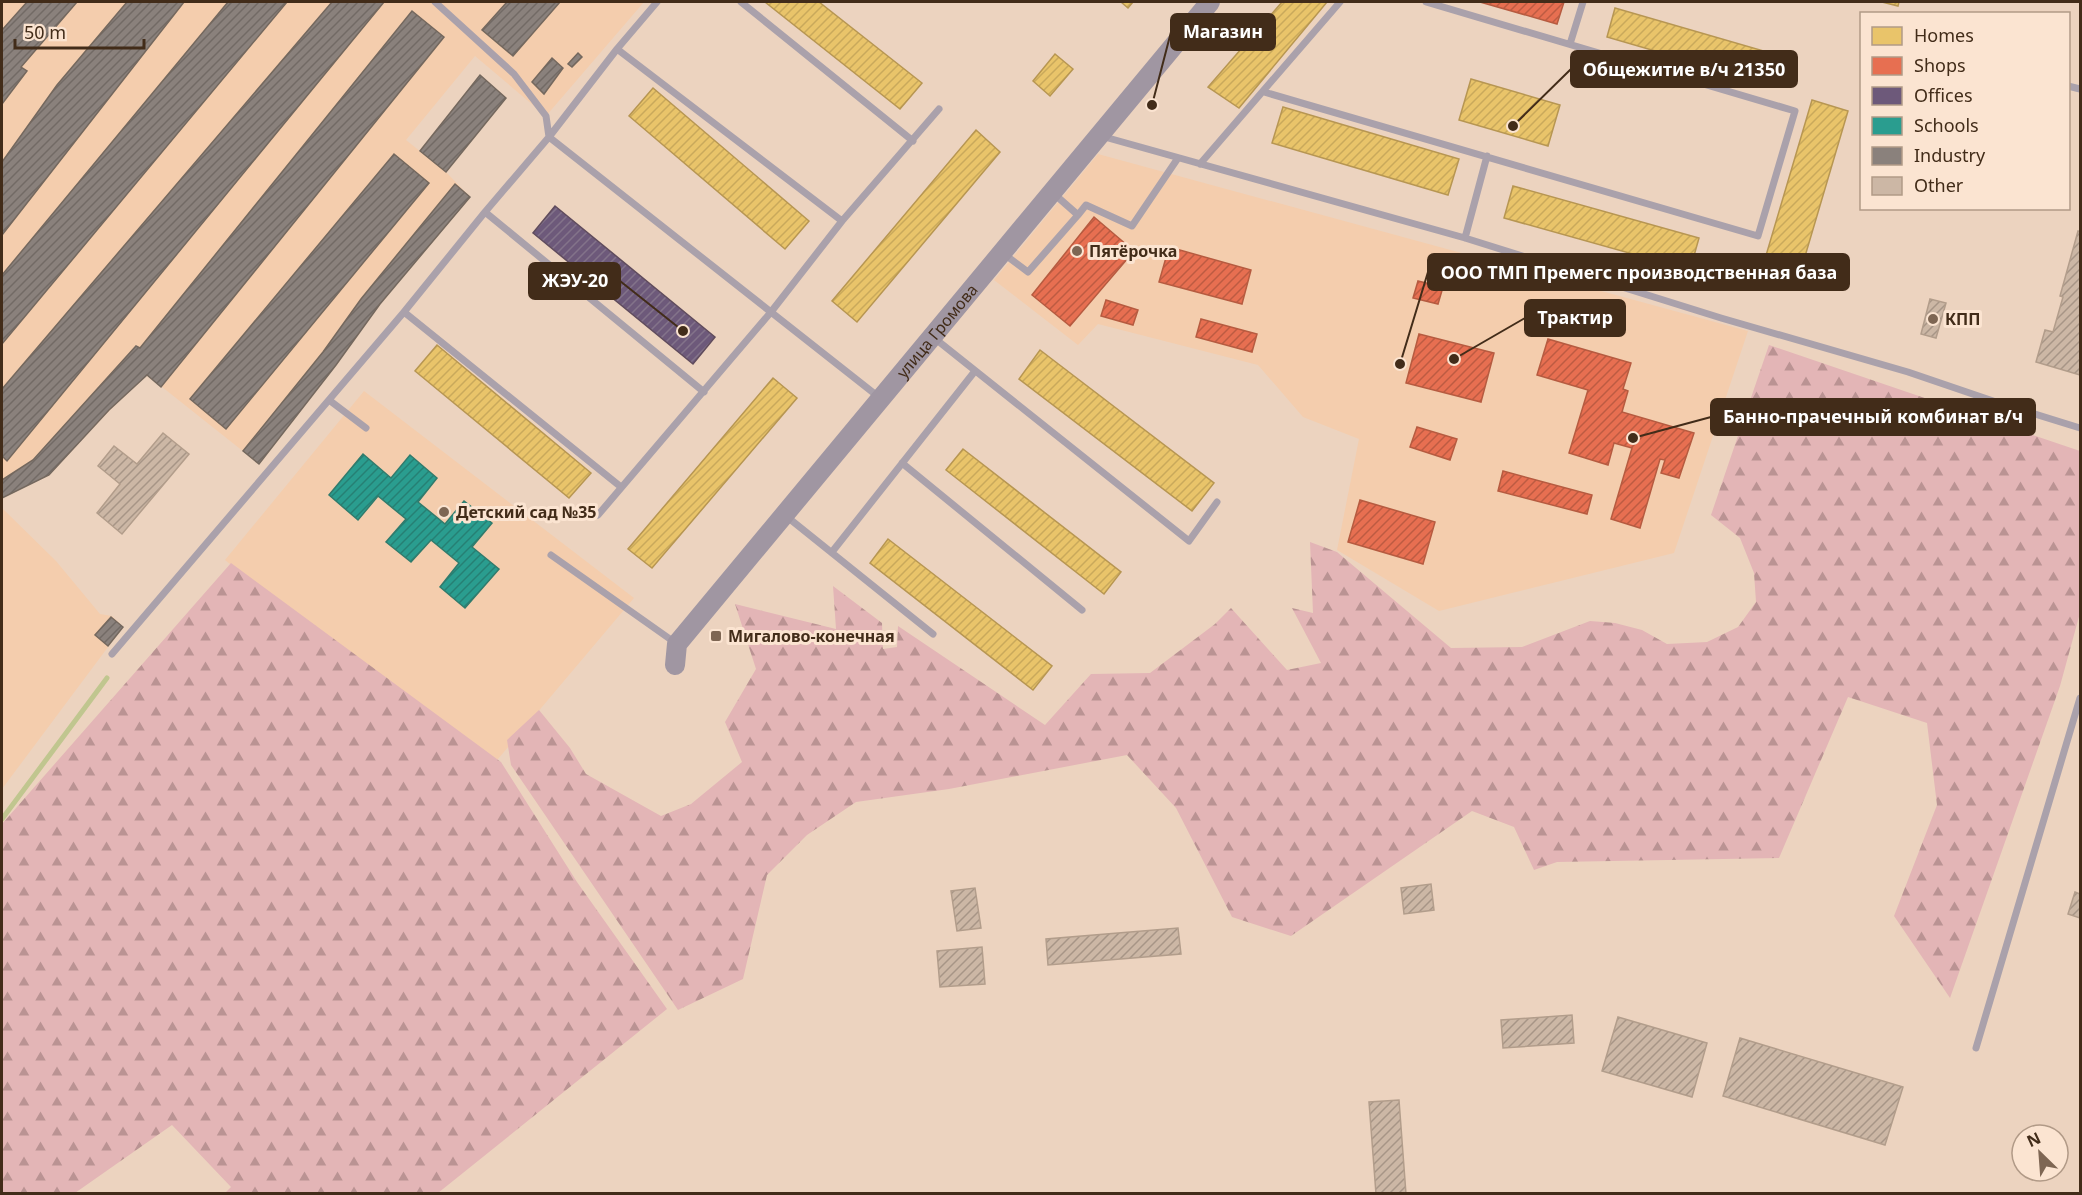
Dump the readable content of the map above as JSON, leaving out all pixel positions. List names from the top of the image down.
{
  "streets": {
    "street": ["улица Громова"]
  },
  "places": {
    "other": [
      "Магазин",
      "Общежитие в/ч 21350",
      "Пятёрочка",
      "КПП",
      "ЖЭУ-20",
      "Трактир",
      "ООО ТМП Премегс производственная база",
      "Банно-прачечный комбинат в/ч",
      "Детский сад №35"
    ],
    "transit": ["Мигалово-конечная"]
  },
  "legend": [
    "Homes",
    "Shops",
    "Offices",
    "Schools",
    "Industry",
    "Other"
  ],
  "scale_bar": "50 m",
  "north": "top left"
}
